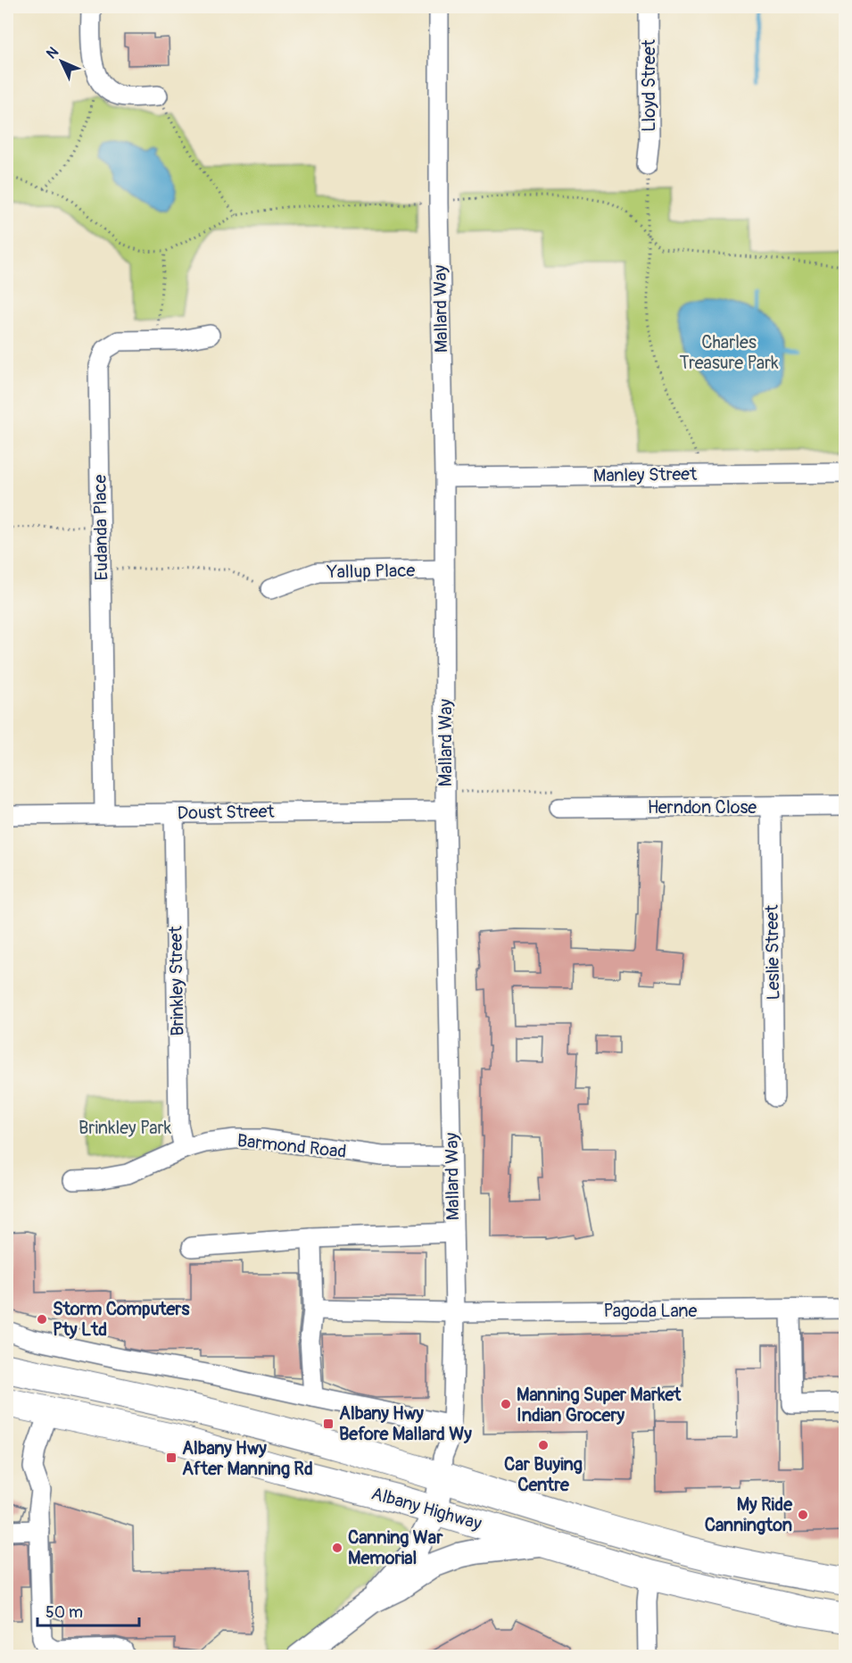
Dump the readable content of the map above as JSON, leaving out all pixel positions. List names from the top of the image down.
{
  "streets": {
    "highway": ["Albany Highway"],
    "street": [
      "Lloyd Street",
      "Mallard Way",
      "Manley Street",
      "Eudanda Place",
      "Yallup Place",
      "Herndon Close",
      "Doust Street",
      "Leslie Street",
      "Brinkley Street",
      "Barmond Road",
      "Pagoda Lane"
    ]
  },
  "crossings": [
    ["Mallard Way", "Manley Street"],
    ["Mallard Way", "Yallup Place"],
    ["Mallard Way", "Doust Street"],
    ["Mallard Way", "Barmond Road"],
    ["Mallard Way", "Pagoda Lane"],
    ["Mallard Way", "Albany Highway"],
    ["Eudanda Place", "Doust Street"],
    ["Herndon Close", "Leslie Street"],
    ["Doust Street", "Brinkley Street"],
    ["Brinkley Street", "Barmond Road"]
  ],
  "parks": ["Charles Treasure Park", "Brinkley Park"],
  "places": {
    "other": [
      "Storm Computers Pty Ltd",
      "Manning Super Market Indian Grocery",
      "Car Buying Centre",
      "My Ride Cannington",
      "Canning War Memorial"
    ],
    "transit": ["Albany Hwy Before Mallard Wy", "Albany Hwy After Manning Rd"]
  },
  "scale_bar": "50 m",
  "north": "top left"
}
